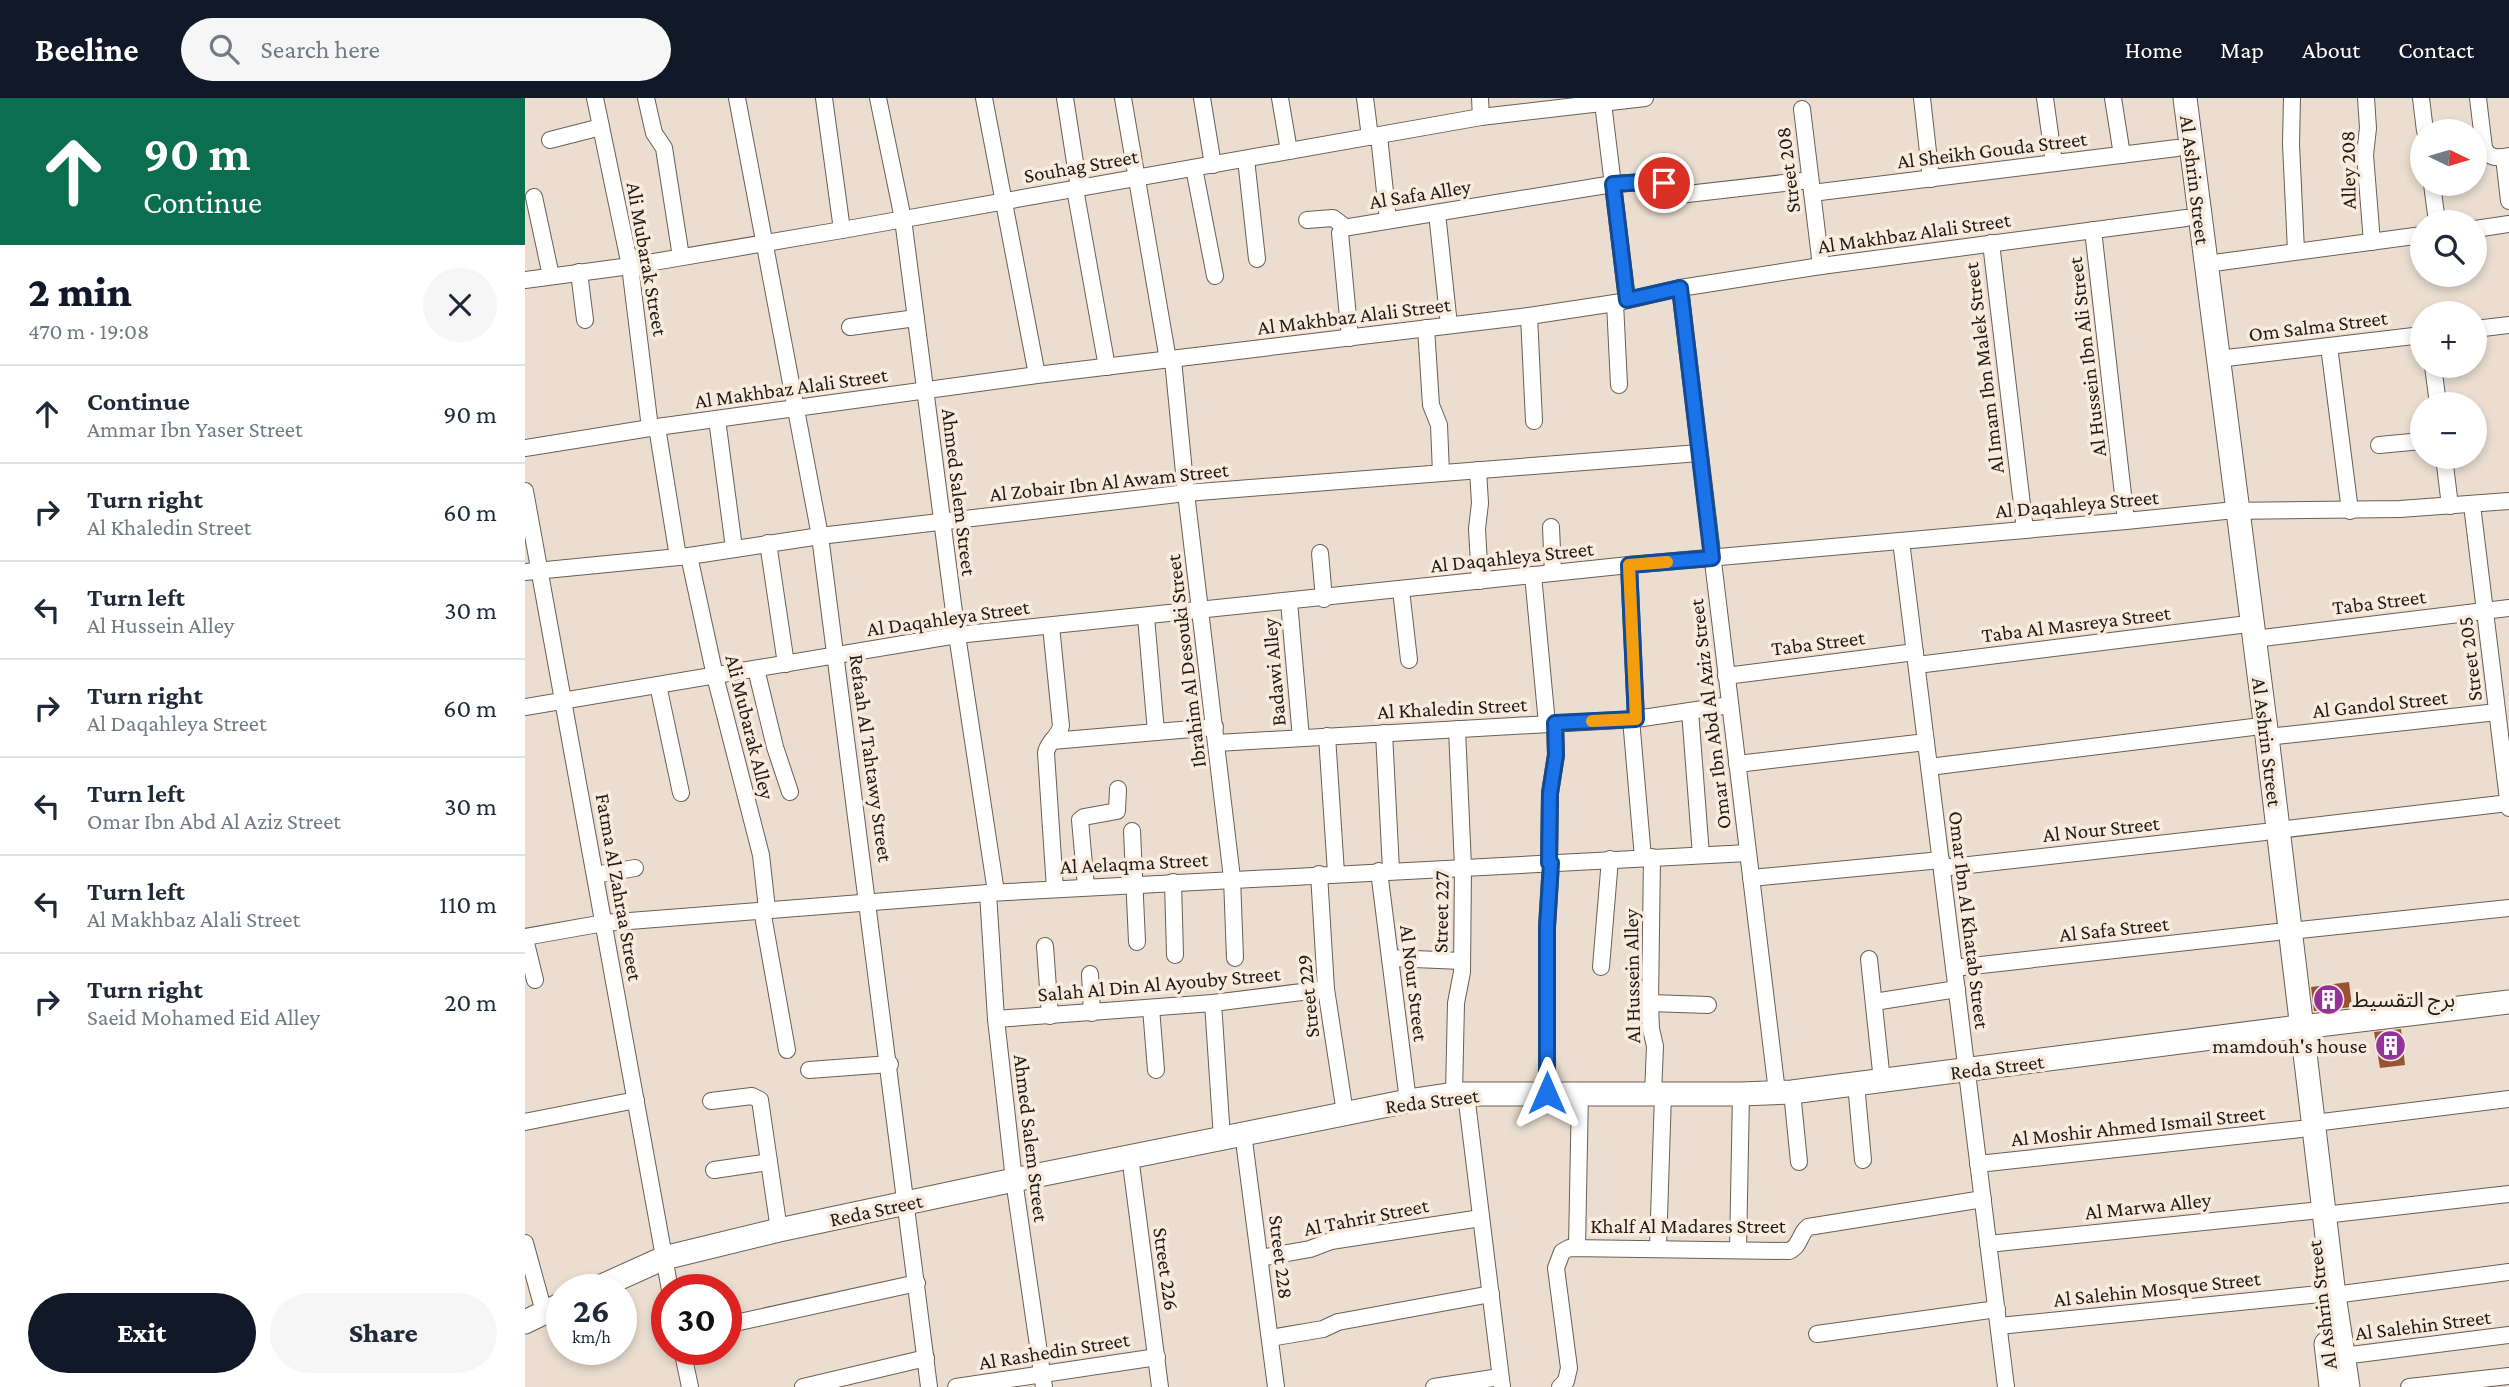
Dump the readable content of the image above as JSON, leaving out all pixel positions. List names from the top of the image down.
{
  "streets": {
    "street": [
      "Al Sheikh Gouda Street",
      "Souhag Street",
      "Street 208",
      "Alley 208",
      "Al Ashrin Street",
      "Al Safa Alley",
      "Al Makhbaz Alali Street",
      "Ali Mubarak Street",
      "Om Salma Street",
      "Al Hussein Ibn Ali Street",
      "Al Imam Ibn Malek Street",
      "Al Zobair Ibn Al Awam Street",
      "Ahmed Salem Street",
      "Al Daqahleya Street",
      "Taba Street",
      "Taba Al Masreya Street",
      "Street 205",
      "Ibrahim Al Desouki Street",
      "Badawi Alley",
      "Al Gandol Street",
      "Al Khaledin Street",
      "Omar Ibn Abd Al Aziz Street",
      "Ali Mubarak Alley",
      "Refaah Al Tahtawy Street",
      "Al Nour Street",
      "Al Aelaqma Street",
      "Fatma Al Zahraa Street",
      "Street 227",
      "Omar Ibn Al Khatab Street",
      "Al Safa Street",
      "Al Hussein Alley",
      "Salah Al Din Al Ayouby Street",
      "Street 229",
      "Reda Street",
      "Al Moshir Ahmed Ismail Street",
      "Al Marwa Alley",
      "Al Tahrir Street",
      "Khalf Al Madares Street",
      "Street 228",
      "Street 226",
      "Al Salehin Mosque Street",
      "Al Salehin Street",
      "Al Rashedin Street"
    ]
  },
  "crossings": [
    ["Al Sheikh Gouda Street", "Street 208"],
    ["Al Sheikh Gouda Street", "Al Ashrin Street"],
    ["Al Sheikh Gouda Street", "Al Safa Alley"],
    ["Souhag Street", "Ali Mubarak Street"],
    ["Souhag Street", "Ahmed Salem Street"],
    ["Souhag Street", "Ibrahim Al Desouki Street"],
    ["Souhag Street", "Refaah Al Tahtawy Street"],
    ["Street 208", "Al Makhbaz Alali Street"],
    ["Al Ashrin Street", "Al Makhbaz Alali Street"],
    ["Al Ashrin Street", "Om Salma Street"],
    ["Al Ashrin Street", "Al Daqahleya Street"],
    ["Al Ashrin Street", "Taba Street"],
    ["Al Ashrin Street", "Taba Al Masreya Street"],
    ["Al Ashrin Street", "Al Gandol Street"],
    ["Al Ashrin Street", "Al Nour Street"],
    ["Al Ashrin Street", "Al Safa Street"],
    ["Al Ashrin Street", "Reda Street"],
    ["Al Ashrin Street", "Al Moshir Ahmed Ismail Street"],
    ["Al Ashrin Street", "Al Marwa Alley"],
    ["Al Ashrin Street", "Al Salehin Mosque Street"],
    ["Al Ashrin Street", "Al Salehin Street"],
    ["Al Safa Alley", "Al Makhbaz Alali Street"],
    ["Al Makhbaz Alali Street", "Ali Mubarak Street"],
    ["Al Makhbaz Alali Street", "Al Hussein Ibn Ali Street"],
    ["Al Makhbaz Alali Street", "Al Imam Ibn Malek Street"],
    ["Al Makhbaz Alali Street", "Ahmed Salem Street"],
    ["Al Makhbaz Alali Street", "Ibrahim Al Desouki Street"],
    ["Al Makhbaz Alali Street", "Omar Ibn Abd Al Aziz Street"],
    ["Al Makhbaz Alali Street", "Refaah Al Tahtawy Street"],
    ["Ali Mubarak Street", "Al Zobair Ibn Al Awam Street"],
    ["Ali Mubarak Street", "Ali Mubarak Alley"],
    ["Al Hussein Ibn Ali Street", "Al Daqahleya Street"],
    ["Al Imam Ibn Malek Street", "Al Daqahleya Street"],
    ["Al Zobair Ibn Al Awam Street", "Ahmed Salem Street"],
    ["Al Zobair Ibn Al Awam Street", "Ibrahim Al Desouki Street"],
    ["Al Zobair Ibn Al Awam Street", "Omar Ibn Abd Al Aziz Street"],
    ["Al Zobair Ibn Al Awam Street", "Ali Mubarak Alley"],
    ["Al Zobair Ibn Al Awam Street", "Refaah Al Tahtawy Street"],
    ["Al Zobair Ibn Al Awam Street", "Fatma Al Zahraa Street"],
    ["Ahmed Salem Street", "Al Daqahleya Street"],
    ["Ahmed Salem Street", "Al Aelaqma Street"],
    ["Ahmed Salem Street", "Salah Al Din Al Ayouby Street"],
    ["Ahmed Salem Street", "Reda Street"],
    ["Ahmed Salem Street", "Al Rashedin Street"],
    ["Al Daqahleya Street", "Street 205"],
    ["Al Daqahleya Street", "Ibrahim Al Desouki Street"],
    ["Al Daqahleya Street", "Badawi Alley"],
    ["Al Daqahleya Street", "Omar Ibn Abd Al Aziz Street"],
    ["Al Daqahleya Street", "Ali Mubarak Alley"],
    ["Al Daqahleya Street", "Refaah Al Tahtawy Street"],
    ["Al Daqahleya Street", "Fatma Al Zahraa Street"],
    ["Al Daqahleya Street", "Omar Ibn Al Khatab Street"],
    ["Al Daqahleya Street", "Al Hussein Alley"],
    ["Taba Street", "Taba Al Masreya Street"],
    ["Taba Street", "Street 205"],
    ["Taba Street", "Omar Ibn Abd Al Aziz Street"],
    ["Taba Street", "Omar Ibn Al Khatab Street"],
    ["Taba Al Masreya Street", "Omar Ibn Al Khatab Street"],
    ["Street 205", "Al Gandol Street"],
    ["Street 205", "Al Nour Street"],
    ["Ibrahim Al Desouki Street", "Al Khaledin Street"],
    ["Ibrahim Al Desouki Street", "Al Aelaqma Street"],
    ["Badawi Alley", "Al Khaledin Street"],
    ["Al Gandol Street", "Omar Ibn Al Khatab Street"],
    ["Al Khaledin Street", "Omar Ibn Abd Al Aziz Street"],
    ["Al Khaledin Street", "Al Nour Street"],
    ["Al Khaledin Street", "Street 227"],
    ["Al Khaledin Street", "Al Hussein Alley"],
    ["Omar Ibn Abd Al Aziz Street", "Al Nour Street"],
    ["Omar Ibn Abd Al Aziz Street", "Al Aelaqma Street"],
    ["Omar Ibn Abd Al Aziz Street", "Reda Street"],
    ["Ali Mubarak Alley", "Al Aelaqma Street"],
    ["Refaah Al Tahtawy Street", "Al Aelaqma Street"],
    ["Refaah Al Tahtawy Street", "Reda Street"],
    ["Al Nour Street", "Al Aelaqma Street"],
    ["Al Nour Street", "Omar Ibn Al Khatab Street"],
    ["Al Nour Street", "Reda Street"],
    ["Al Aelaqma Street", "Fatma Al Zahraa Street"],
    ["Al Aelaqma Street", "Street 227"],
    ["Al Aelaqma Street", "Al Hussein Alley"],
    ["Al Aelaqma Street", "Street 229"],
    ["Fatma Al Zahraa Street", "Reda Street"],
    ["Street 227", "Reda Street"],
    ["Street 227", "Al Tahrir Street"],
    ["Omar Ibn Al Khatab Street", "Al Safa Street"],
    ["Omar Ibn Al Khatab Street", "Reda Street"],
    ["Omar Ibn Al Khatab Street", "Al Moshir Ahmed Ismail Street"],
    ["Omar Ibn Al Khatab Street", "Al Marwa Alley"],
    ["Omar Ibn Al Khatab Street", "Khalf Al Madares Street"],
    ["Omar Ibn Al Khatab Street", "Al Salehin Mosque Street"],
    ["Al Hussein Alley", "Reda Street"],
    ["Al Hussein Alley", "Khalf Al Madares Street"],
    ["Salah Al Din Al Ayouby Street", "Street 229"],
    ["Salah Al Din Al Ayouby Street", "Street 228"],
    ["Street 229", "Reda Street"],
    ["Reda Street", "Street 228"],
    ["Reda Street", "Street 226"],
    ["Al Tahrir Street", "Street 228"],
    ["Street 226", "Al Rashedin Street"]
  ],
  "places": {
    "building": ["برج التقسيط", "mamdouh's house"]
  },
  "north": "right",
  "page": {
    "header": "Beeline",
    "search": "Search here",
    "nav": [
      "Home",
      "Map",
      "About",
      "Contact"
    ],
    "turn": ["90 m", "Continue"],
    "map_buttons": ["+", "−"],
    "heading": ["2 min", "470 m · 19:08"],
    "list": [
      {
        "name": "Continue",
        "note": "Ammar Ibn Yaser Street",
        "value": "90 m"
      },
      {
        "name": "Turn right",
        "note": "Al Khaledin Street",
        "value": "60 m"
      },
      {
        "name": "Turn left",
        "note": "Al Hussein Alley",
        "value": "30 m"
      },
      {
        "name": "Turn right",
        "note": "Al Daqahleya Street",
        "value": "60 m"
      },
      {
        "name": "Turn left",
        "note": "Omar Ibn Abd Al Aziz Street",
        "value": "30 m"
      },
      {
        "name": "Turn left",
        "note": "Al Makhbaz Alali Street",
        "value": "110 m"
      },
      {
        "name": "Turn right",
        "note": "Saeid Mohamed Eid Alley",
        "value": "20 m"
      }
    ],
    "speed": "26 km/h",
    "limit": "30",
    "buttons": ["Exit", "Share"]
  }
}
